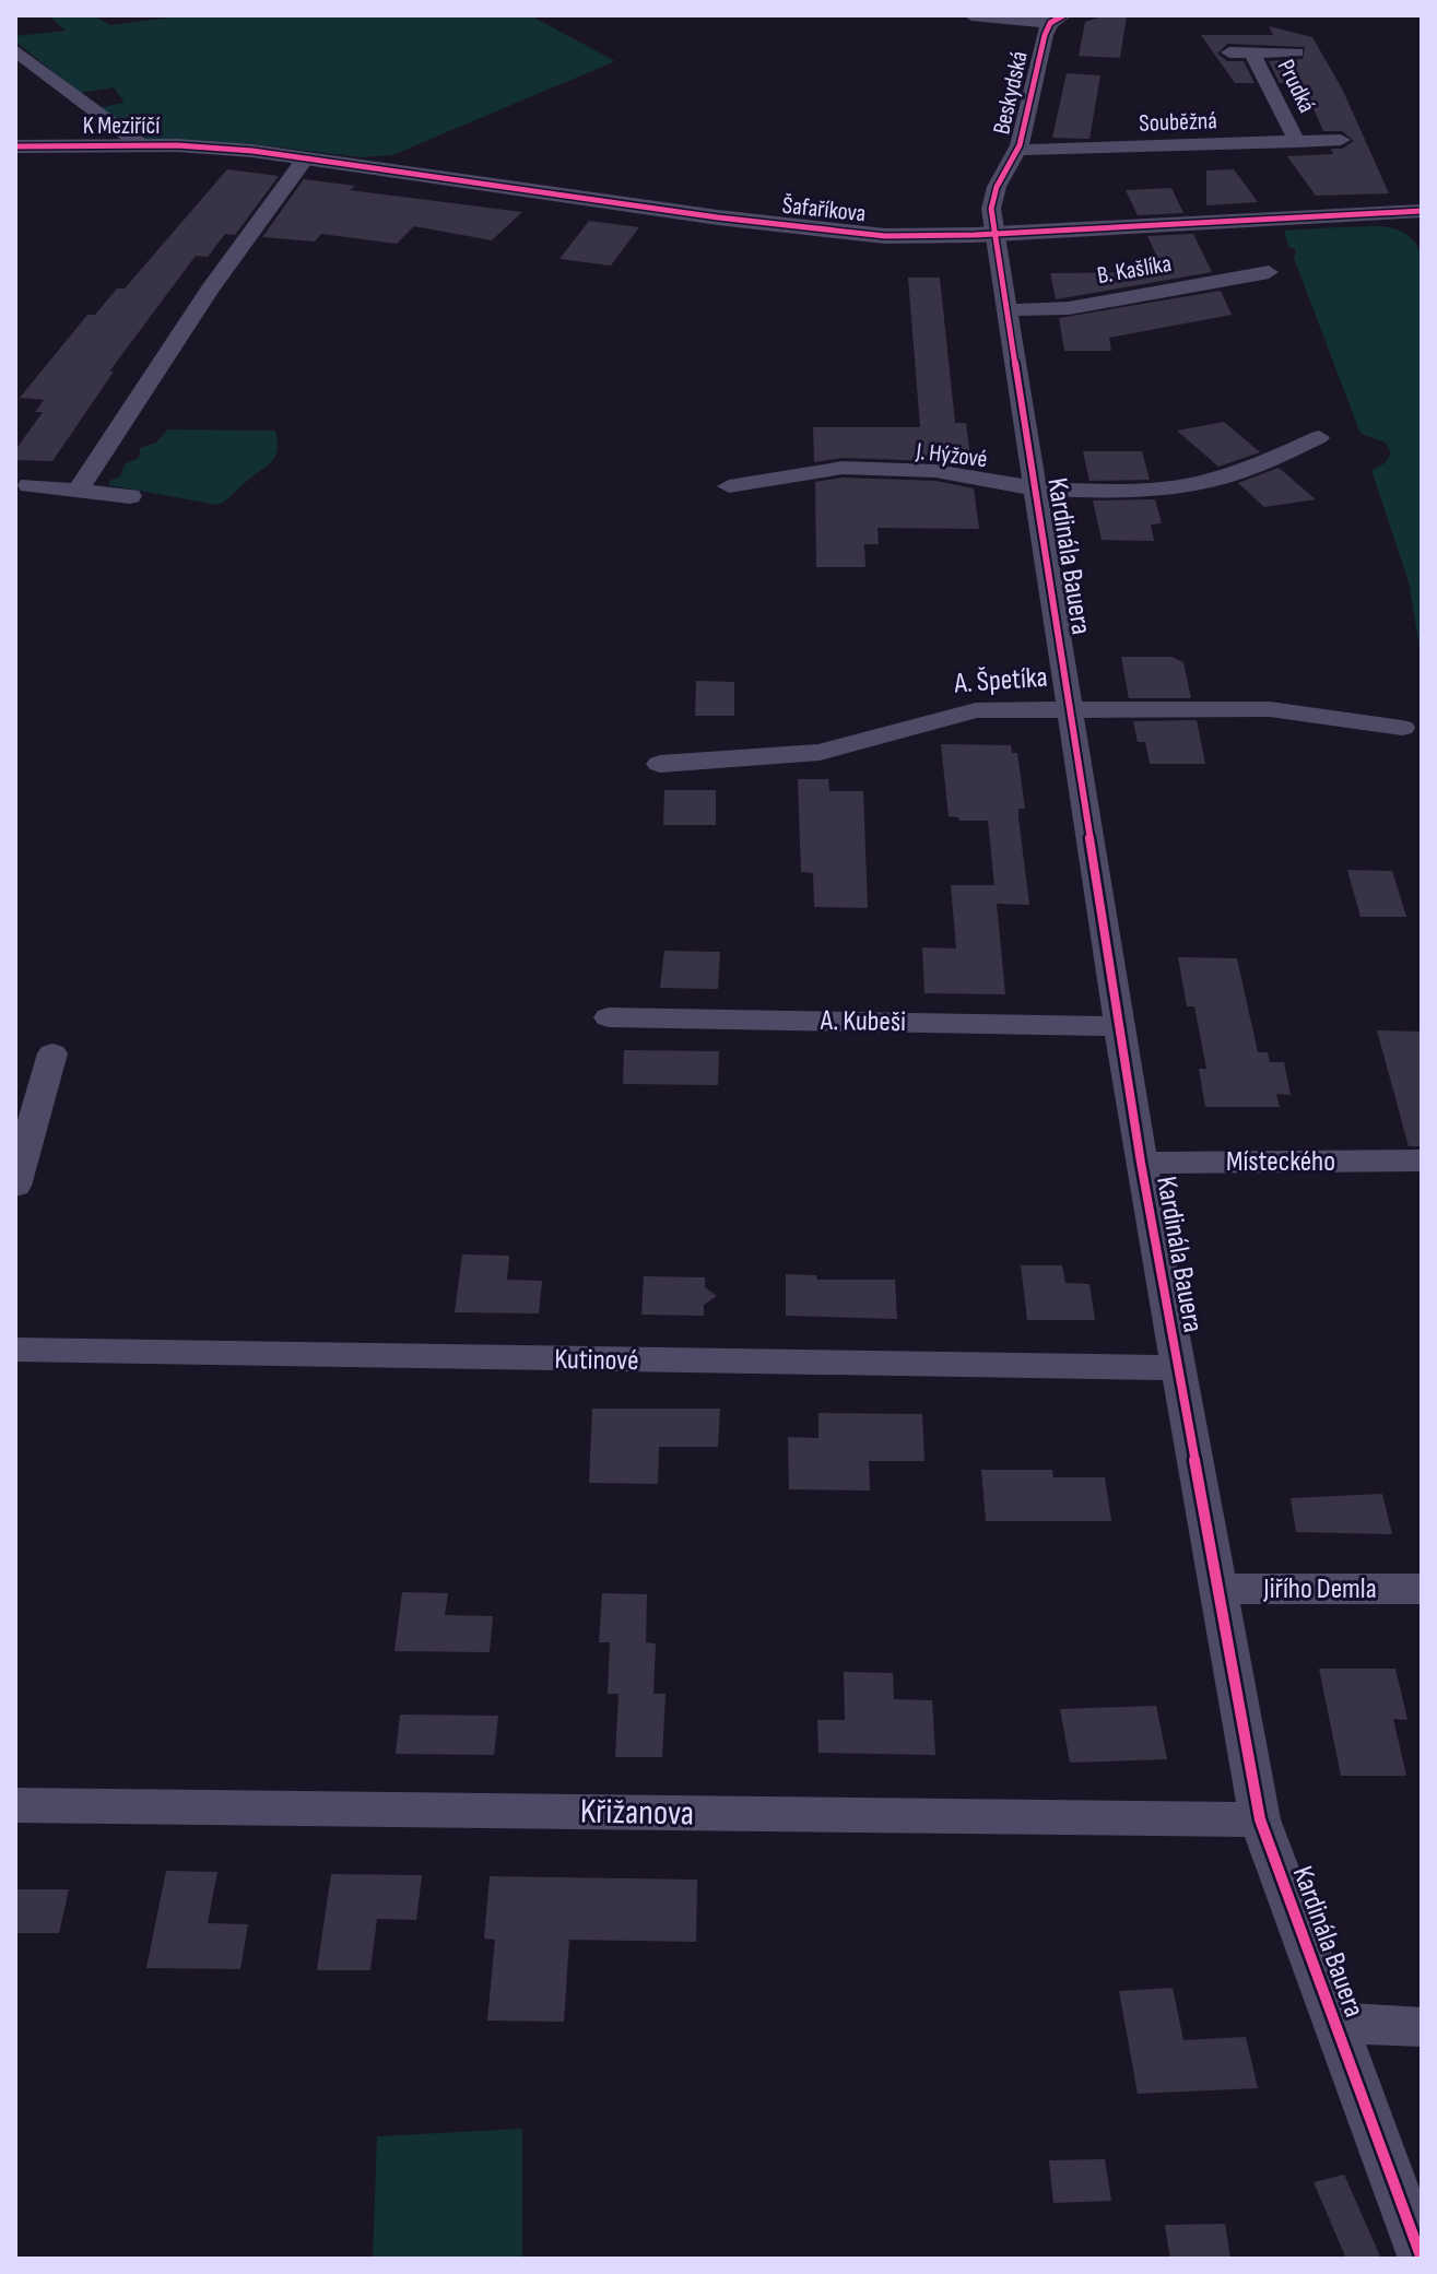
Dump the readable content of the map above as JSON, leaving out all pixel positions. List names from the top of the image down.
{
  "streets": {
    "street": [
      "Prudká",
      "Beskydská",
      "Souběžná",
      "K Meziříčí",
      "Šafaříkova",
      "B. Kašlíka",
      "J. Hýžové",
      "Kardinála Bauera",
      "A. Špetíka",
      "A. Kubeši",
      "Místeckého",
      "Kutinové",
      "Jiřího Demla",
      "Křižanova"
    ]
  },
  "crossings": [
    ["Prudká", "Souběžná"],
    ["Beskydská", "Souběžná"],
    ["Beskydská", "Šafaříkova"],
    ["Beskydská", "Kardinála Bauera"],
    ["K Meziříčí", "Šafaříkova"],
    ["Šafaříkova", "Kardinála Bauera"],
    ["B. Kašlíka", "Kardinála Bauera"],
    ["J. Hýžové", "Kardinála Bauera"],
    ["Kardinála Bauera", "A. Špetíka"],
    ["Kardinála Bauera", "A. Kubeši"],
    ["Kardinála Bauera", "Místeckého"],
    ["Kardinála Bauera", "Kutinové"],
    ["Kardinála Bauera", "Jiřího Demla"],
    ["Kardinála Bauera", "Křižanova"]
  ]
}
